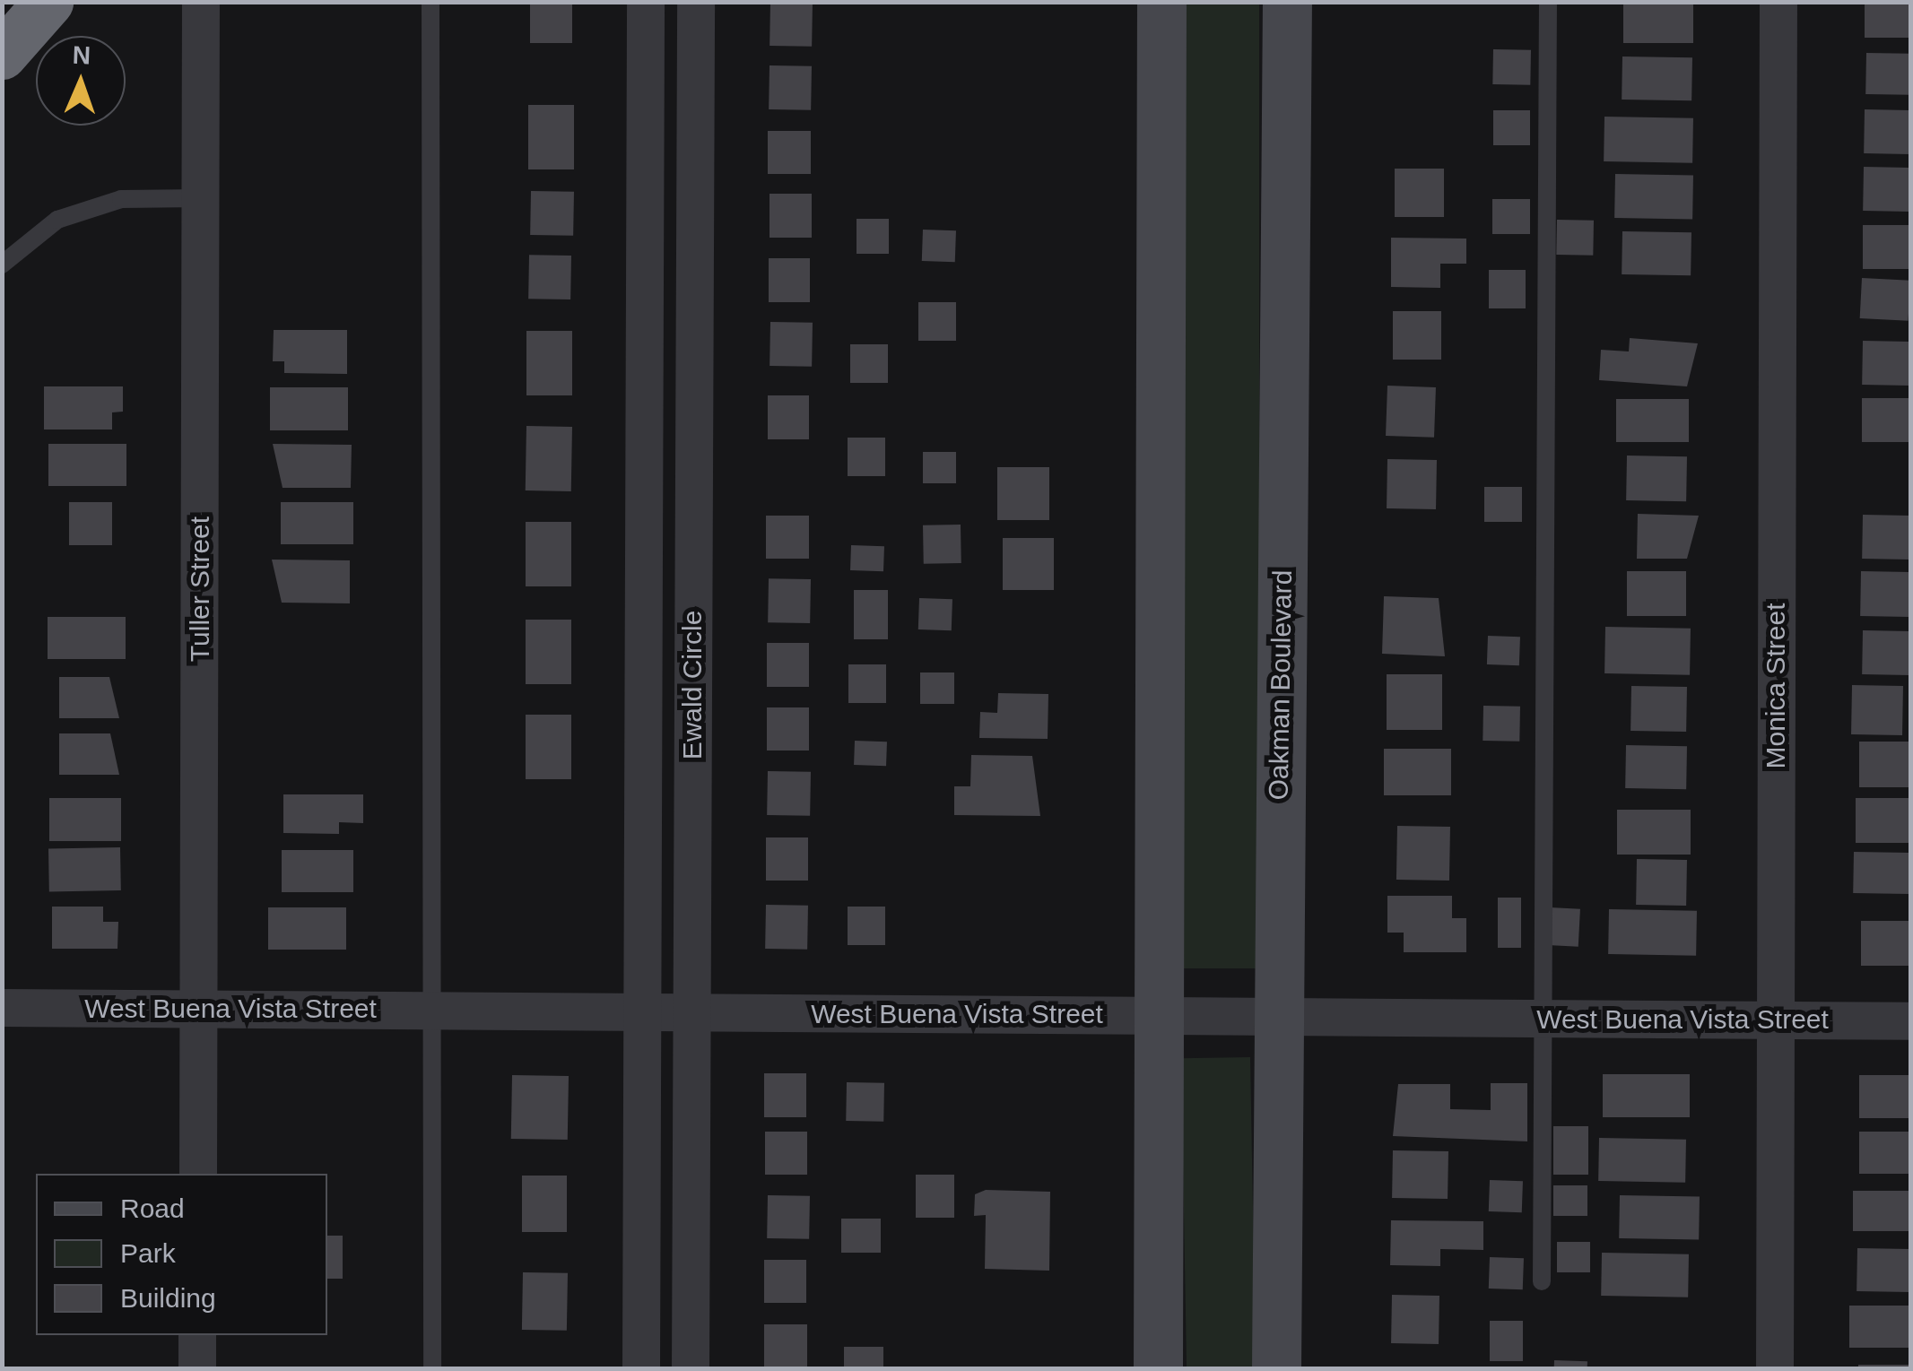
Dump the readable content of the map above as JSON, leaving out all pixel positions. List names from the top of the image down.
{
  "streets": {
    "street": [
      "Tuller Street",
      "Ewald Circle",
      "Oakman Boulevard",
      "Monica Street",
      "West Buena Vista Street"
    ]
  },
  "crossings": [
    ["Tuller Street", "West Buena Vista Street"],
    ["Ewald Circle", "West Buena Vista Street"],
    ["Oakman Boulevard", "West Buena Vista Street"],
    ["Monica Street", "West Buena Vista Street"]
  ],
  "legend": ["Road", "Park", "Building"],
  "north": "top"
}
